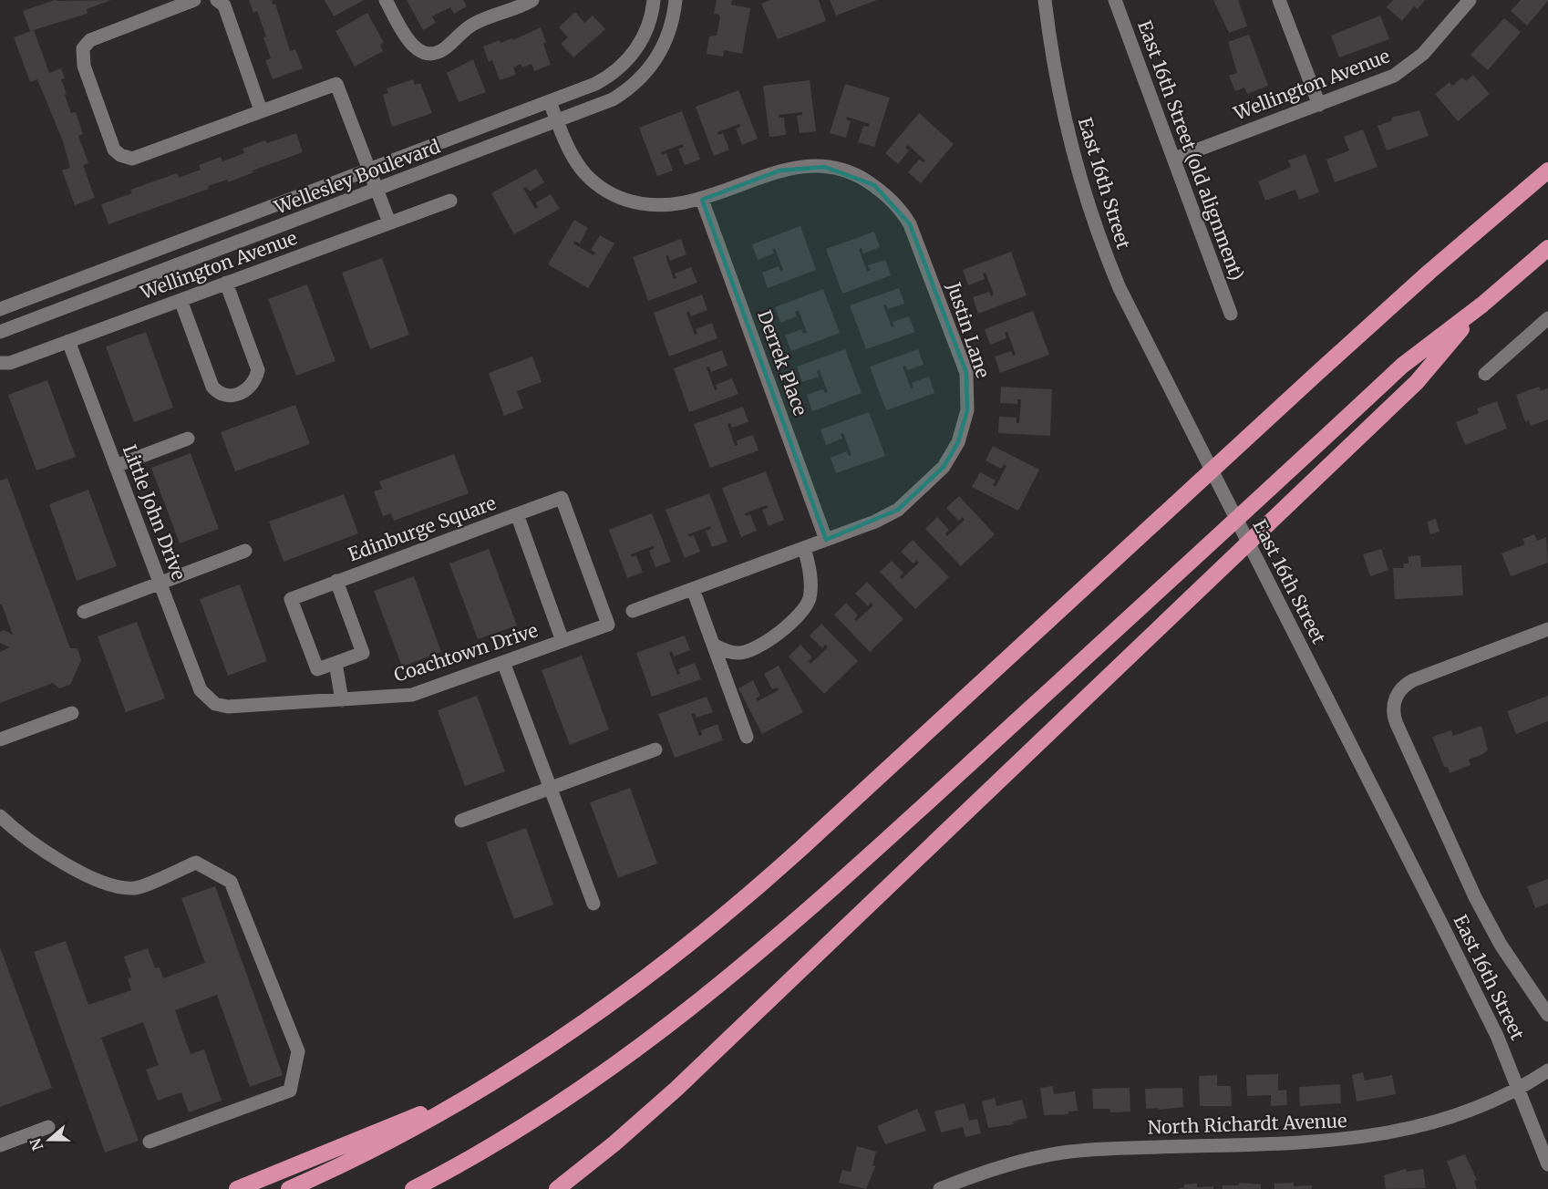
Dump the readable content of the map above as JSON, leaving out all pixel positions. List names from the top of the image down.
{
  "streets": {
    "street": [
      "Wellington Avenue",
      "East 16th Street (old alignment)",
      "Wellesley Boulevard",
      "East 16th Street",
      "Justin Lane",
      "Derrek Place",
      "Little John Drive",
      "Edinburge Square",
      "Coachtown Drive",
      "North Richardt Avenue"
    ]
  },
  "crossings": [
    ["Wellington Avenue", "East 16th Street (old alignment)"],
    ["Wellington Avenue", "Little John Drive"],
    ["Wellesley Boulevard", "Justin Lane"],
    ["East 16th Street", "North Richardt Avenue"],
    ["Justin Lane", "Derrek Place"],
    ["Little John Drive", "Coachtown Drive"],
    ["Edinburge Square", "Coachtown Drive"]
  ],
  "north": "left"
}
